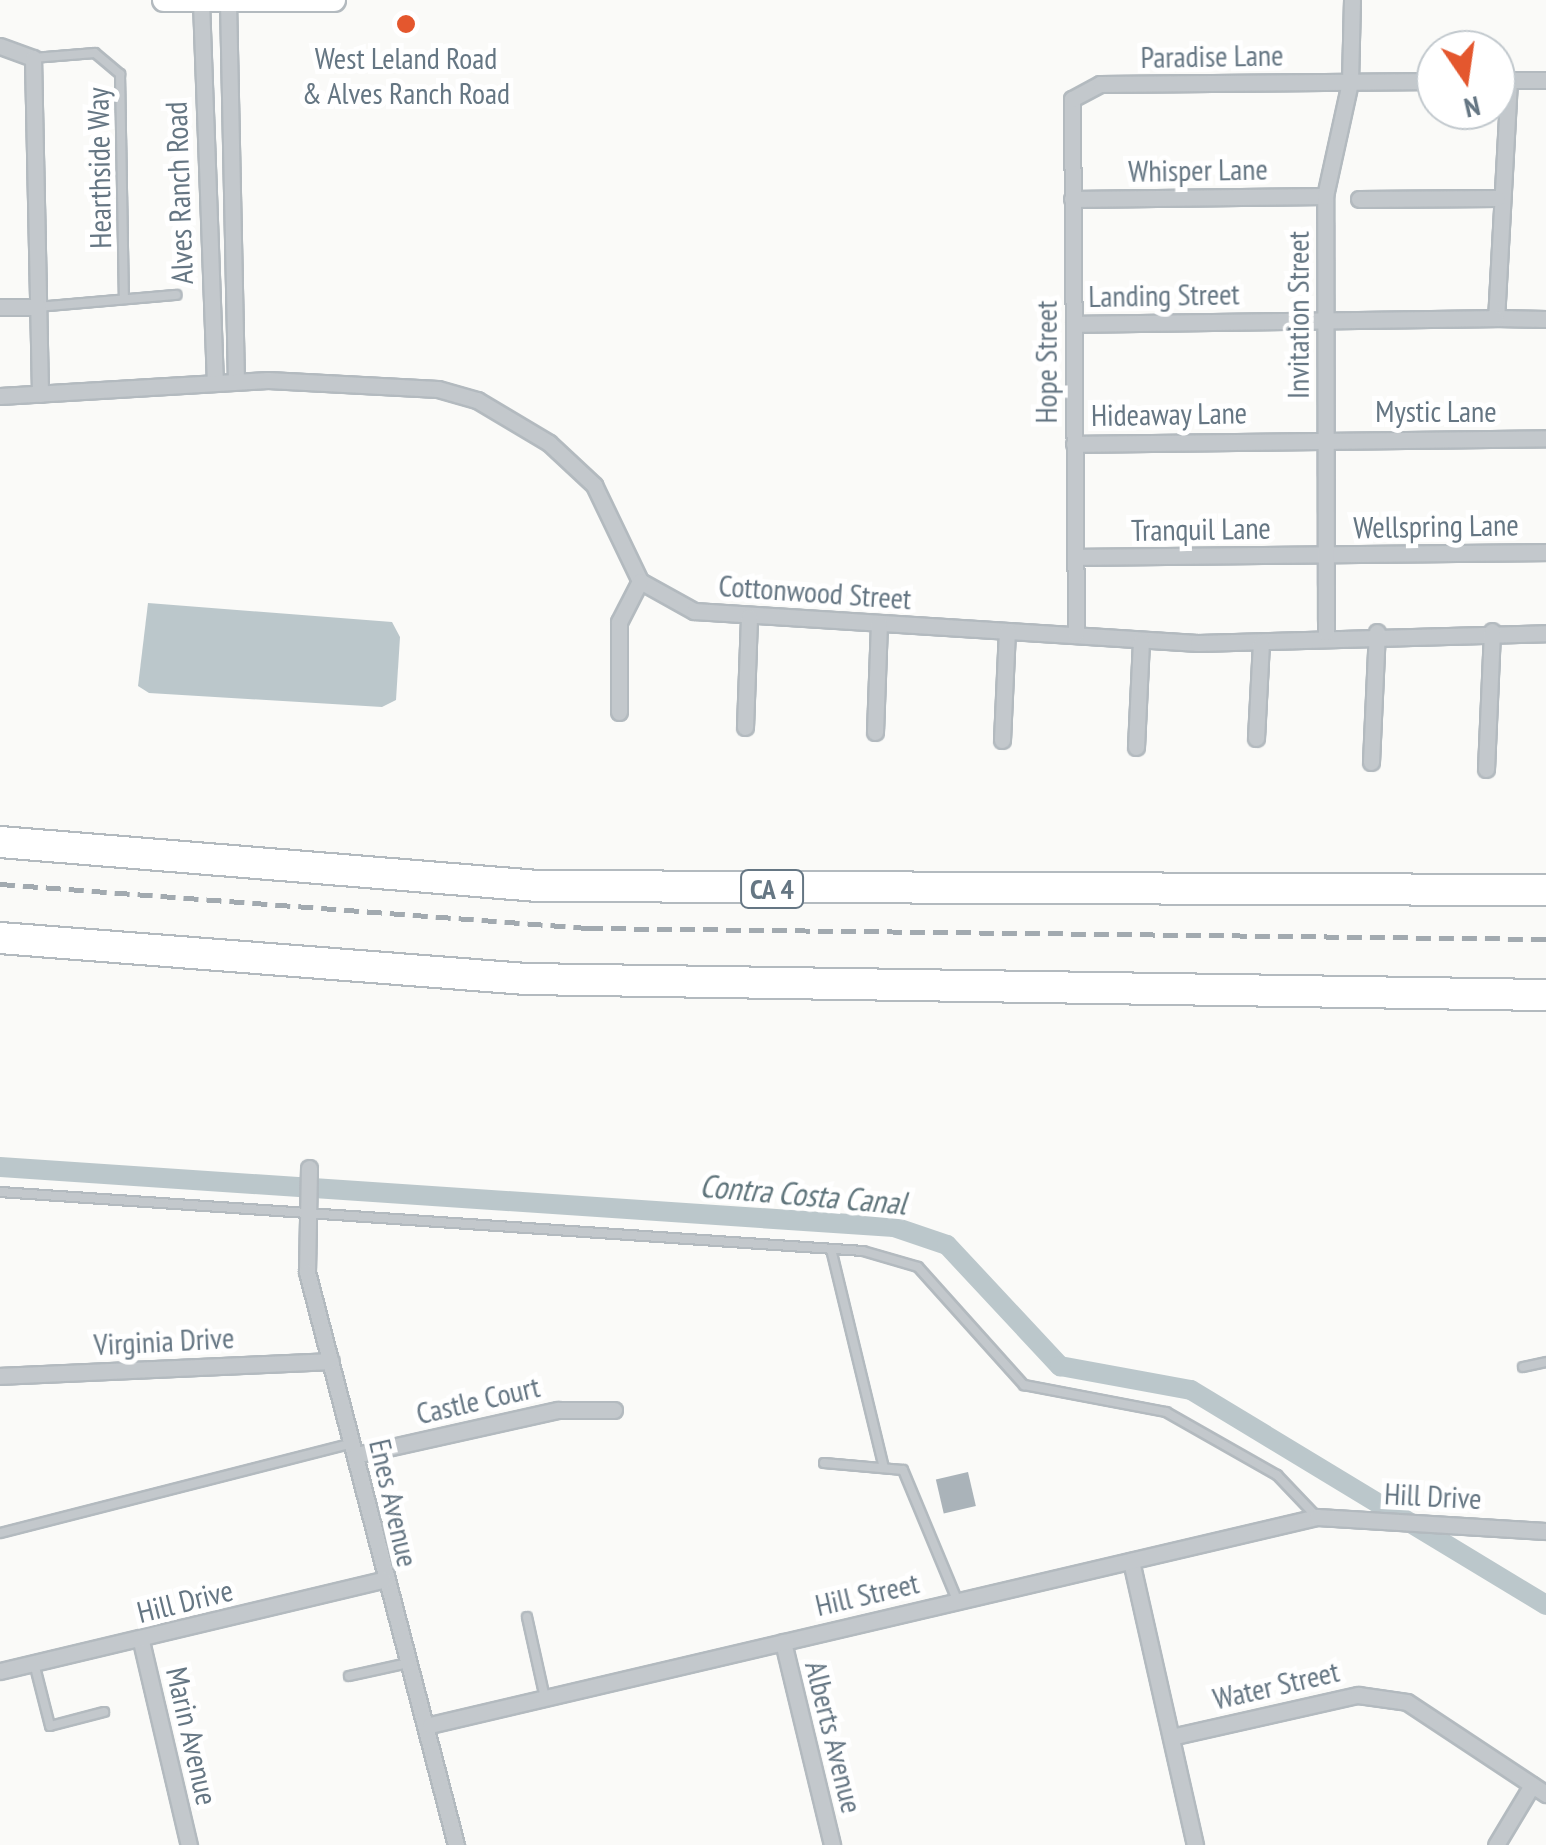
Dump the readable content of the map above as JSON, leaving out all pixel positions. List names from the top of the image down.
{
  "streets": {
    "highway": ["CA 4"],
    "street": [
      "Paradise Lane",
      "Whisper Lane",
      "Alves Ranch Road",
      "Landing Street",
      "Invitation Street",
      "Hope Street",
      "Mystic Lane",
      "Hideaway Lane",
      "Wellspring Lane",
      "Tranquil Lane",
      "Cottonwood Street",
      "Virginia Drive",
      "Castle Court",
      "Hill Drive",
      "Enes Avenue",
      "Hill Street",
      "Water Street",
      "Marin Avenue",
      "Alberts Avenue"
    ],
    "lane": ["Hearthside Way"]
  },
  "crossings": [
    ["Paradise Lane", "Invitation Street"],
    ["Paradise Lane", "Hope Street"],
    ["Whisper Lane", "Invitation Street"],
    ["Whisper Lane", "Hope Street"],
    ["Landing Street", "Invitation Street"],
    ["Landing Street", "Hope Street"],
    ["Invitation Street", "Mystic Lane"],
    ["Invitation Street", "Hideaway Lane"],
    ["Invitation Street", "Wellspring Lane"],
    ["Invitation Street", "Tranquil Lane"],
    ["Invitation Street", "Cottonwood Street"],
    ["Hope Street", "Hideaway Lane"],
    ["Hope Street", "Tranquil Lane"],
    ["Hope Street", "Cottonwood Street"],
    ["Mystic Lane", "Hideaway Lane"],
    ["Wellspring Lane", "Tranquil Lane"],
    ["Virginia Drive", "Enes Avenue"],
    ["Castle Court", "Enes Avenue"],
    ["Hill Drive", "Enes Avenue"],
    ["Hill Drive", "Hill Street"],
    ["Hill Drive", "Marin Avenue"],
    ["Enes Avenue", "Hill Street"],
    ["Hill Street", "Alberts Avenue"]
  ],
  "water": ["Contra Costa Canal"],
  "places": ["West Leland Road & Alves Ranch Road"],
  "north": "bottom"
}
